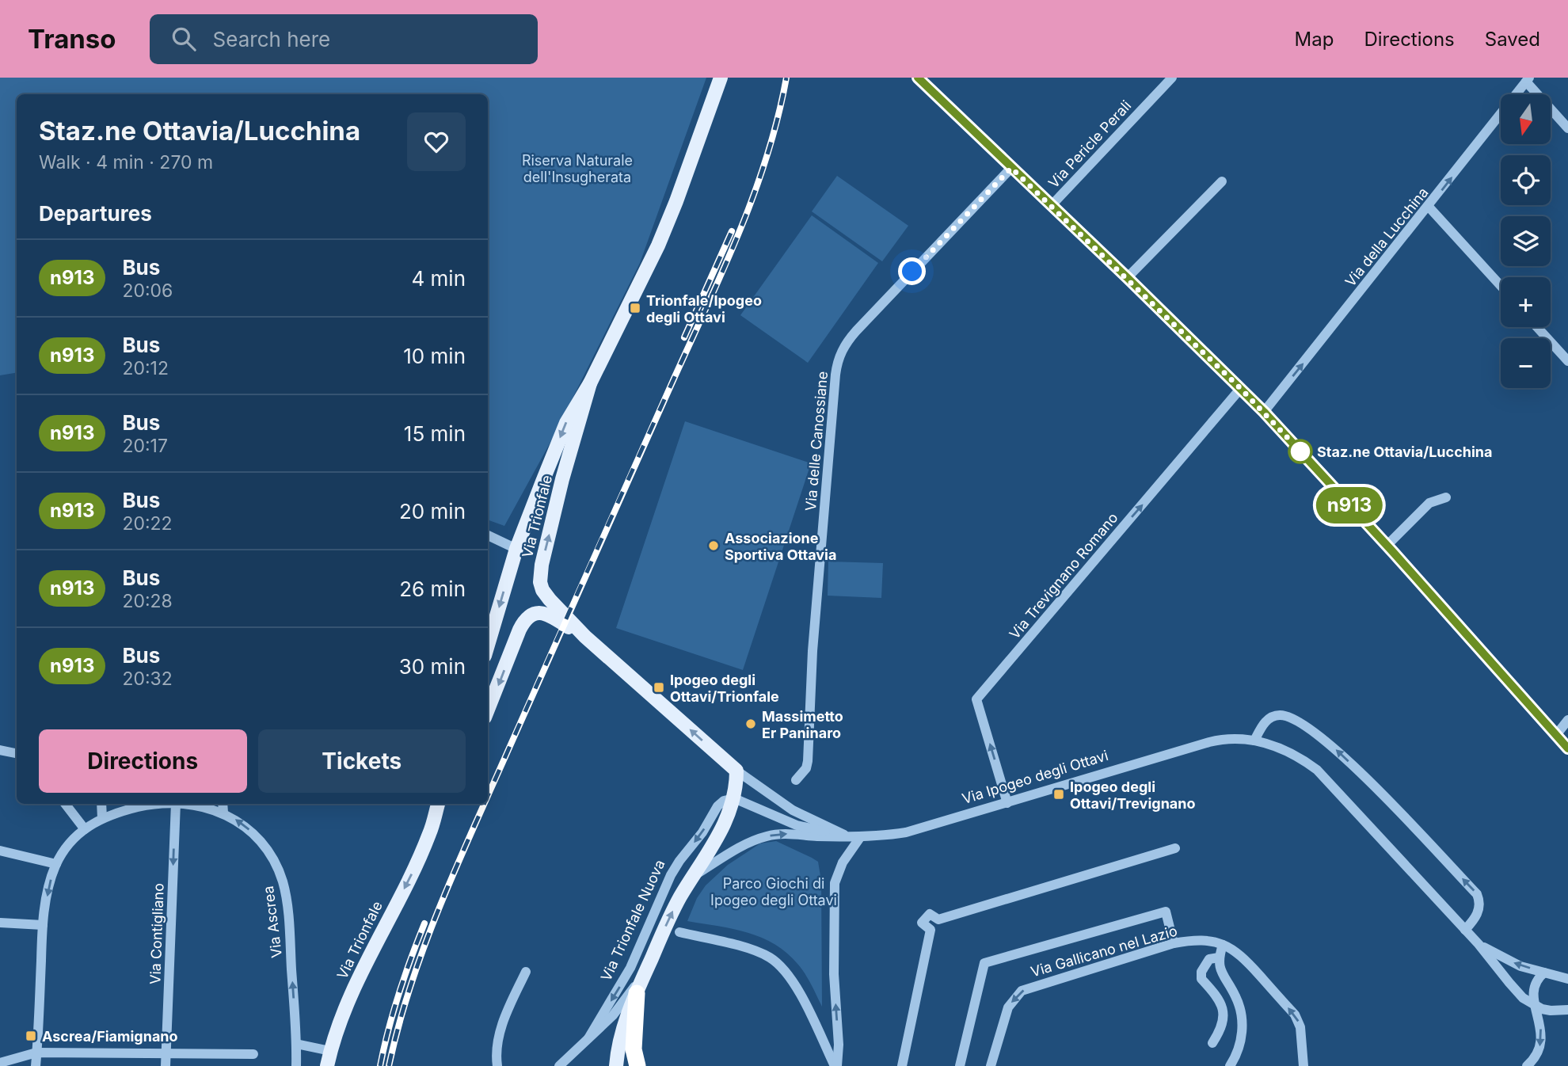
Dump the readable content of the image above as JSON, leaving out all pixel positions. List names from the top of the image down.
{
  "streets": {
    "main road": ["Via Trionfale", "Via Ipogeo degli Ottavi"],
    "street": [
      "Via Pericle Perali",
      "Via della Lucchina",
      "Via delle Canossiane",
      "Via Trevignano Romano",
      "Via Trionfale Nuova",
      "Via Ascrea",
      "Via Contigliano",
      "Via Gallicano nel Lazio"
    ]
  },
  "crossings": [
    ["Via Trionfale", "Via Ipogeo degli Ottavi"],
    ["Via Trevignano Romano", "Via Ipogeo degli Ottavi"]
  ],
  "one_way": ["Via della Lucchina", "Via Trevignano Romano", "Via Contigliano"],
  "parks": ["Riserva Naturale dell'Insugherata", "Parco Giochi di Ipogeo degli Ottavi"],
  "places": {
    "transit": [
      "Trionfale/Ipogeo degli Ottavi",
      "Ipogeo degli Ottavi/Trionfale",
      "Ipogeo degli Ottavi/Trevignano",
      "Ascrea/Fiamignano"
    ],
    "other": ["Staz.ne Ottavia/Lucchina", "Associazione Sportiva Ottavia", "Massimetto Er Paninaro"]
  },
  "lines": ["bus line n913"],
  "north": "bottom",
  "page": {
    "header": "Transo",
    "search": "Search here",
    "nav": ["Map", "Directions", "Saved"],
    "on_map": "n913",
    "map_buttons": ["+", "−"],
    "heading": [
      ["Staz.ne Ottavia/Lucchina", "Walk · 4 min · 270 m"],
      "Departures"
    ],
    "list": [
      {
        "mark": "n913",
        "name": "Bus",
        "note": "20:06",
        "value": "4 min"
      },
      {
        "mark": "n913",
        "name": "Bus",
        "note": "20:12",
        "value": "10 min"
      },
      {
        "mark": "n913",
        "name": "Bus",
        "note": "20:17",
        "value": "15 min"
      },
      {
        "mark": "n913",
        "name": "Bus",
        "note": "20:22",
        "value": "20 min"
      },
      {
        "mark": "n913",
        "name": "Bus",
        "note": "20:28",
        "value": "26 min"
      },
      {
        "mark": "n913",
        "name": "Bus",
        "note": "20:32",
        "value": "30 min"
      }
    ],
    "buttons": ["Directions", "Tickets"]
  }
}
